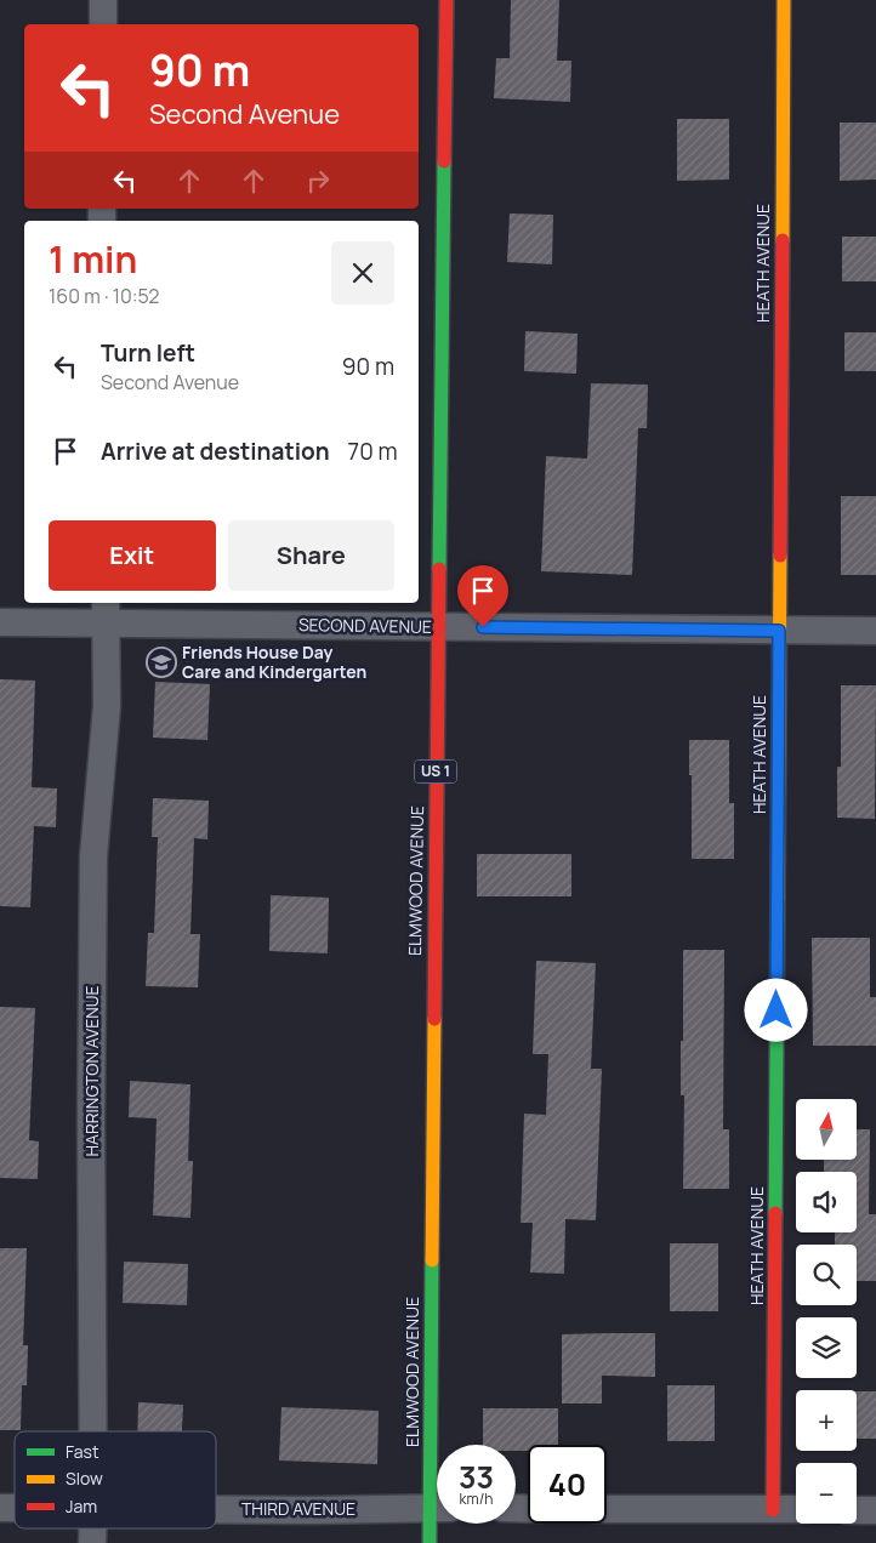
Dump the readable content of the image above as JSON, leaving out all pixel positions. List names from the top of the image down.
{
  "streets": {
    "main road": ["HEATH AVENUE", "US 1", "ELMWOOD AVENUE"],
    "street": ["SECOND AVENUE", "HARRINGTON AVENUE", "THIRD AVENUE"]
  },
  "crossings": [
    ["HEATH AVENUE", "SECOND AVENUE"],
    ["SECOND AVENUE", "ELMWOOD AVENUE"],
    ["SECOND AVENUE", "HARRINGTON AVENUE"]
  ],
  "places": {
    "school or university": ["Friends House Day Care and Kindergarten"]
  },
  "legend": ["Fast", "Slow", "Jam"],
  "north": "top",
  "page": {
    "turn": ["90 m", "Second Avenue"],
    "heading": ["1 min", "160 m · 10:52"],
    "list": [
      {
        "name": "Turn left",
        "note": "Second Avenue",
        "value": "90 m"
      },
      {
        "name": "Arrive at destination",
        "value": "70 m"
      }
    ],
    "buttons": ["Exit", "Share"],
    "map_buttons": ["+", "−"],
    "speed": "33 km/h",
    "limit": "40"
  }
}
